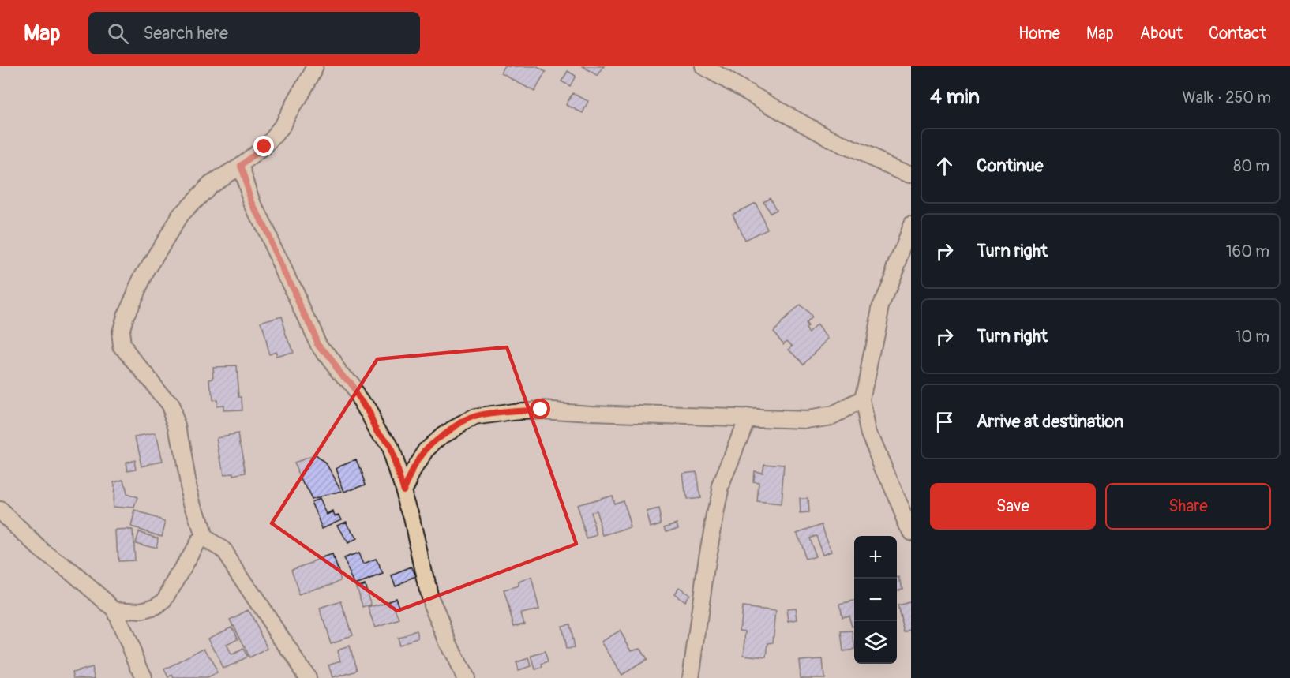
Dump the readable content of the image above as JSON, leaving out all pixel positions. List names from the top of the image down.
{
  "page": {
    "header": "Map",
    "search": "Search here",
    "nav": [
      "Home",
      "Map",
      "About",
      "Contact"
    ],
    "heading": ["4 min", "Walk · 250 m"],
    "list": [
      ["Continue", "80 m"],
      ["Turn right", "160 m"],
      ["Turn right", "10 m"],
      "Arrive at destination"
    ],
    "buttons": ["Save", "Share"],
    "map_buttons": ["+", "−"]
  }
}
